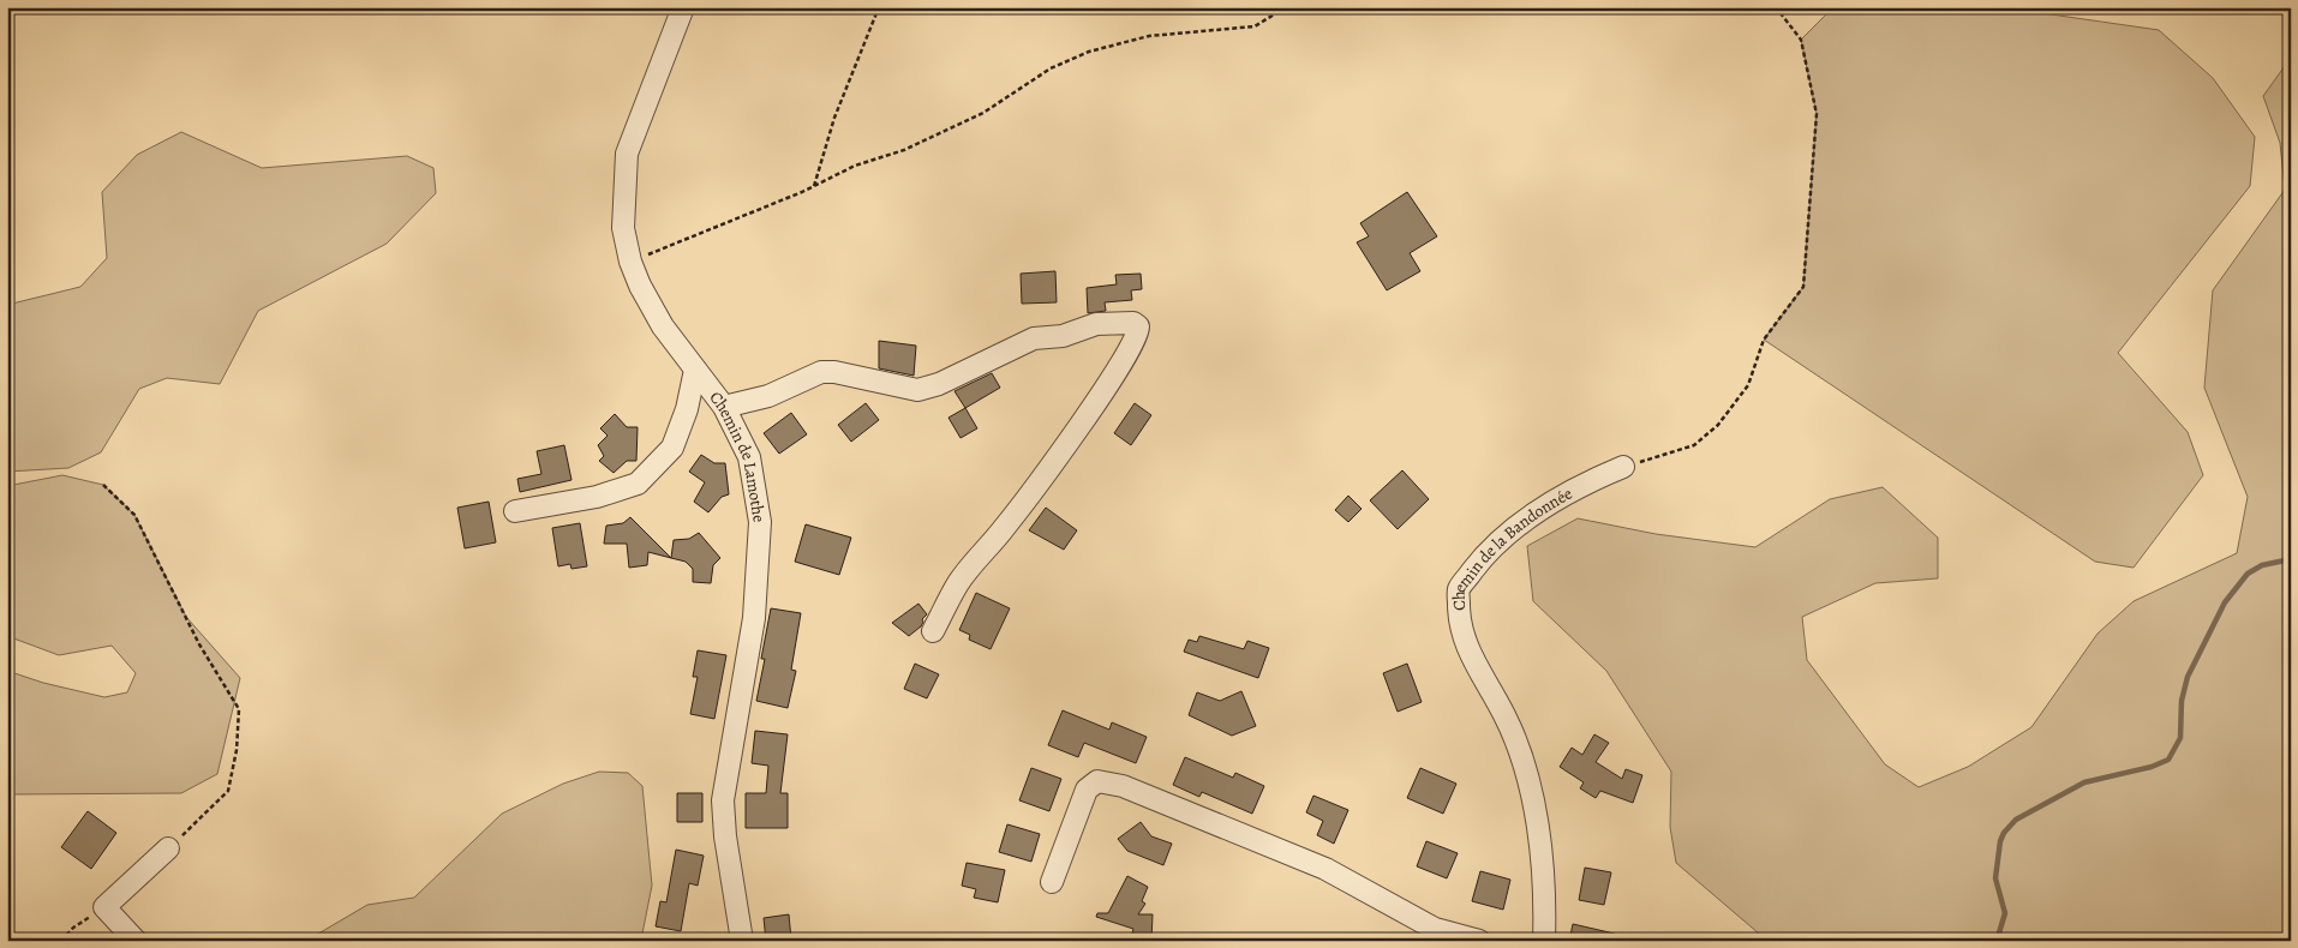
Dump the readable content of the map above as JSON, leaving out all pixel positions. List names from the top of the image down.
{
  "streets": {
    "street": ["Chemin de Lamothe", "Chemin de la Bandonnée"]
  }
}
